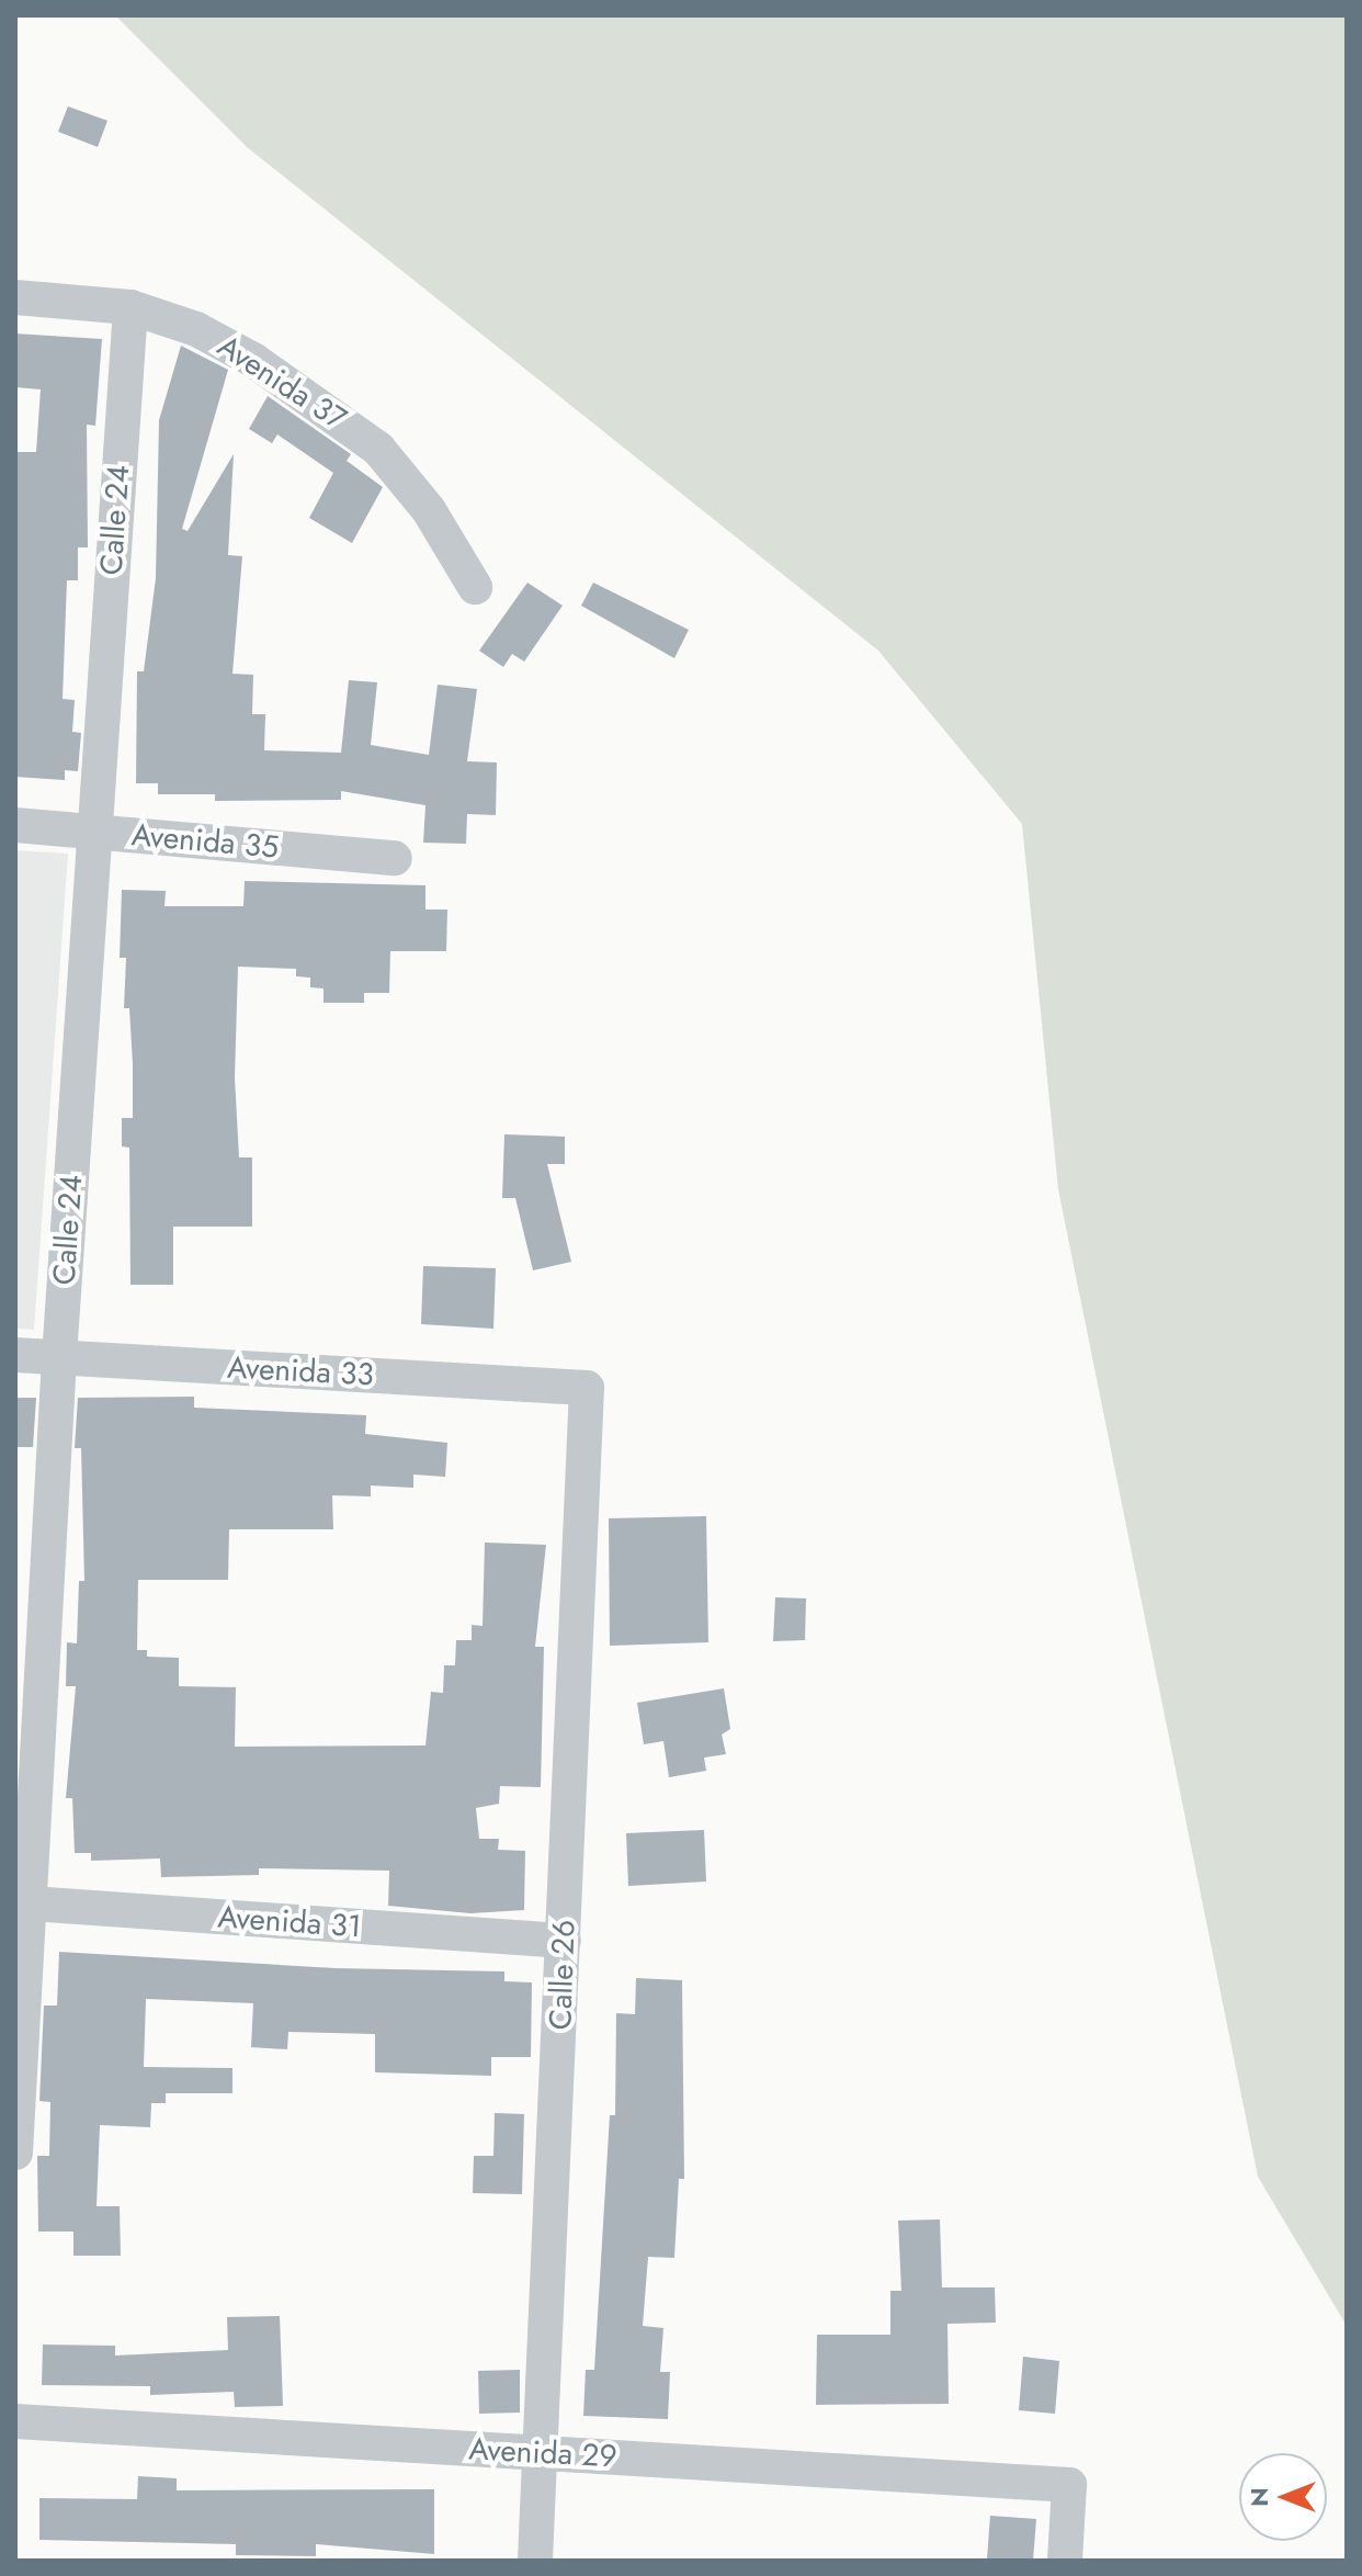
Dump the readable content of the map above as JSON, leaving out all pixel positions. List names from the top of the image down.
{
  "streets": {
    "street": [
      "Avenida 37",
      "Calle 24",
      "Avenida 35",
      "Avenida 33",
      "Avenida 31",
      "Calle 26",
      "Avenida 29"
    ]
  },
  "crossings": [
    ["Avenida 37", "Calle 24"],
    ["Calle 24", "Avenida 35"],
    ["Calle 24", "Avenida 33"],
    ["Calle 24", "Avenida 31"],
    ["Avenida 33", "Calle 26"],
    ["Avenida 31", "Calle 26"],
    ["Calle 26", "Avenida 29"]
  ],
  "north": "left"
}
